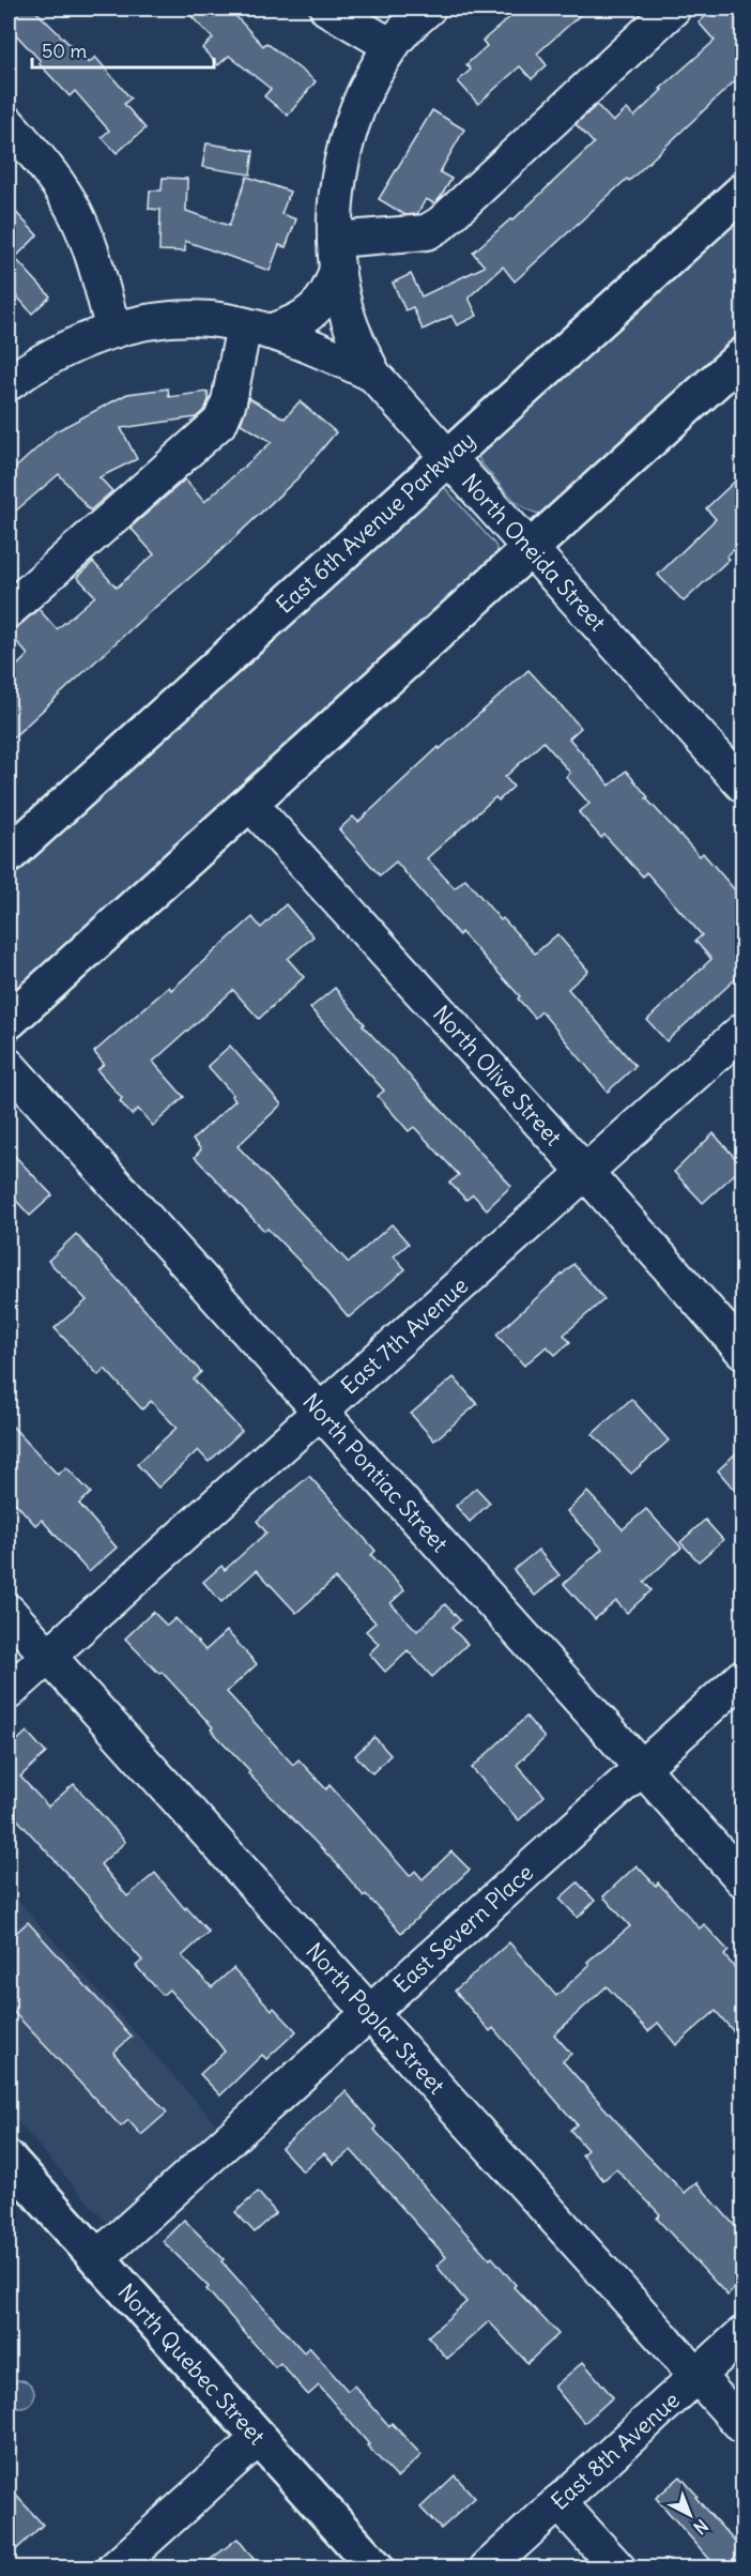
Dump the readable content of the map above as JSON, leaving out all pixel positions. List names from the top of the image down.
{
  "streets": {
    "main road": ["East 6th Avenue Parkway", "North Quebec Street"],
    "street": [
      "North Oneida Street",
      "North Olive Street",
      "East 7th Avenue",
      "North Pontiac Street",
      "East Severn Place",
      "North Poplar Street",
      "East 8th Avenue"
    ]
  },
  "crossings": [
    ["East 6th Avenue Parkway", "North Oneida Street"],
    ["North Olive Street", "East 7th Avenue"],
    ["East 7th Avenue", "North Pontiac Street"],
    ["East 7th Avenue", "North Poplar Street"],
    ["North Pontiac Street", "East Severn Place"],
    ["East Severn Place", "North Poplar Street"],
    ["East Severn Place", "North Quebec Street"],
    ["North Poplar Street", "East 8th Avenue"]
  ],
  "scale_bar": "50 m",
  "north": "bottom right"
}
